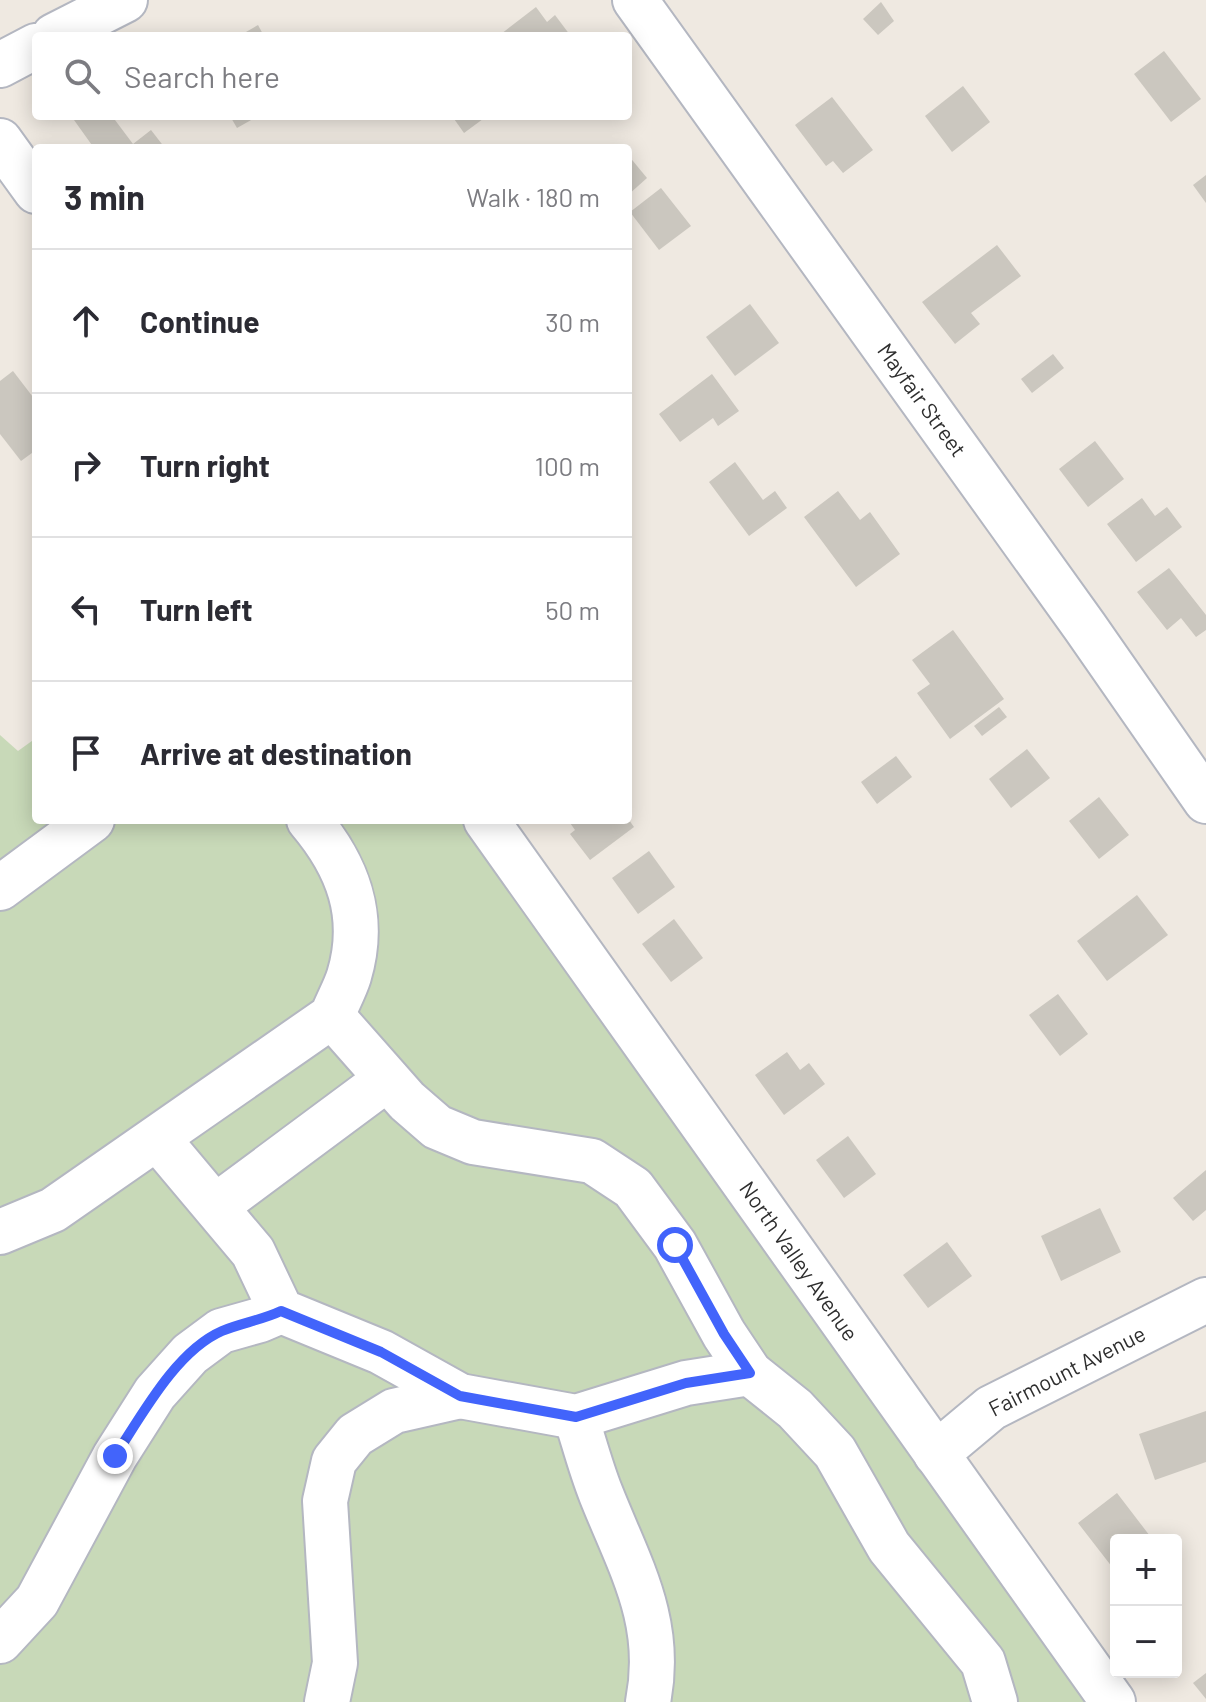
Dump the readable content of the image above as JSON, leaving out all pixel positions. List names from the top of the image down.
{
  "streets": {
    "street": ["Mayfair Street", "North Valley Avenue", "Fairmount Avenue"]
  },
  "crossings": [
    ["North Valley Avenue", "Fairmount Avenue"]
  ],
  "page": {
    "search": "Search here",
    "heading": ["3 min", "Walk · 180 m"],
    "list": [
      ["Continue", "30 m"],
      ["Turn right", "100 m"],
      ["Turn left", "50 m"],
      "Arrive at destination"
    ],
    "map_buttons": ["+", "−"]
  }
}
